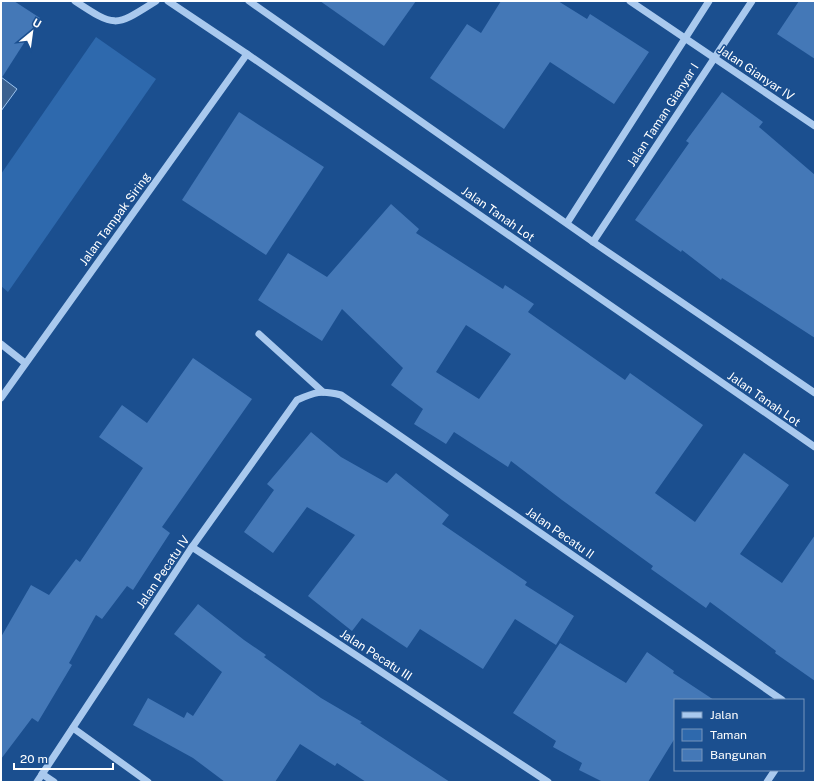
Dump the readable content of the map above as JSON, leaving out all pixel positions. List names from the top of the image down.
{
  "streets": {
    "street": [
      "Jalan Gianyar IV",
      "Jalan Taman Gianyar I",
      "Jalan Tanah Lot",
      "Jalan Tampak Siring",
      "Jalan Pecatu II",
      "Jalan Pecatu IV",
      "Jalan Pecatu III"
    ]
  },
  "crossings": [
    ["Jalan Gianyar IV", "Jalan Taman Gianyar I"],
    ["Jalan Tanah Lot", "Jalan Tampak Siring"],
    ["Jalan Pecatu II", "Jalan Pecatu IV"],
    ["Jalan Pecatu IV", "Jalan Pecatu III"]
  ],
  "legend": ["Jalan", "Taman", "Bangunan"],
  "scale_bar": "20 m",
  "north": "top right"
}
